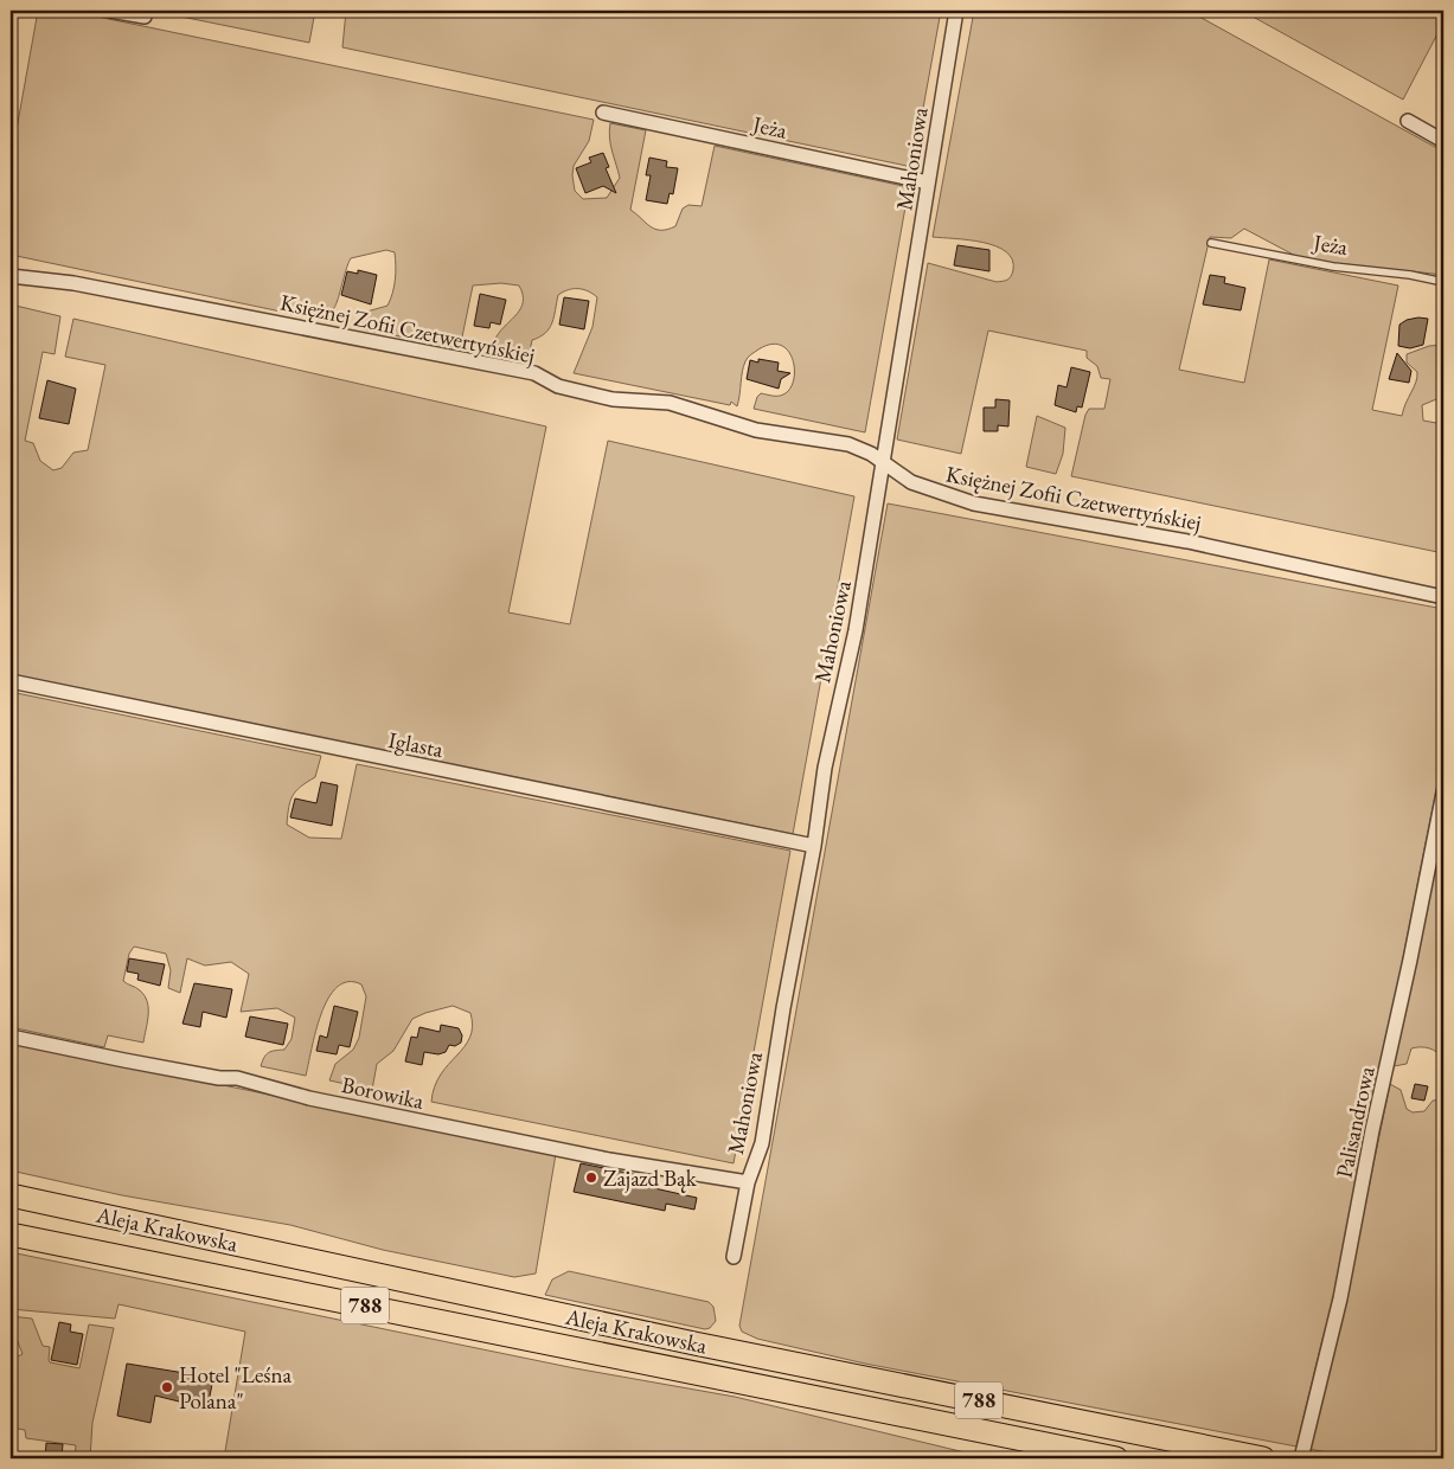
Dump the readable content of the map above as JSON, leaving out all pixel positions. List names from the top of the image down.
{
  "streets": {
    "main road": ["Aleja Krakowska", "788"],
    "street": [
      "Jeża",
      "Mahoniowa",
      "Księżnej Zofii Czetwertyńskiej",
      "Iglasta",
      "Borowika",
      "Palisandrowa"
    ]
  },
  "crossings": [
    ["Jeża", "Mahoniowa"],
    ["Mahoniowa", "Księżnej Zofii Czetwertyńskiej"],
    ["Mahoniowa", "Iglasta"],
    ["Mahoniowa", "Borowika"]
  ],
  "places": ["Zajazd Bąk", "Hotel \"Leśna Polana\""]
}
